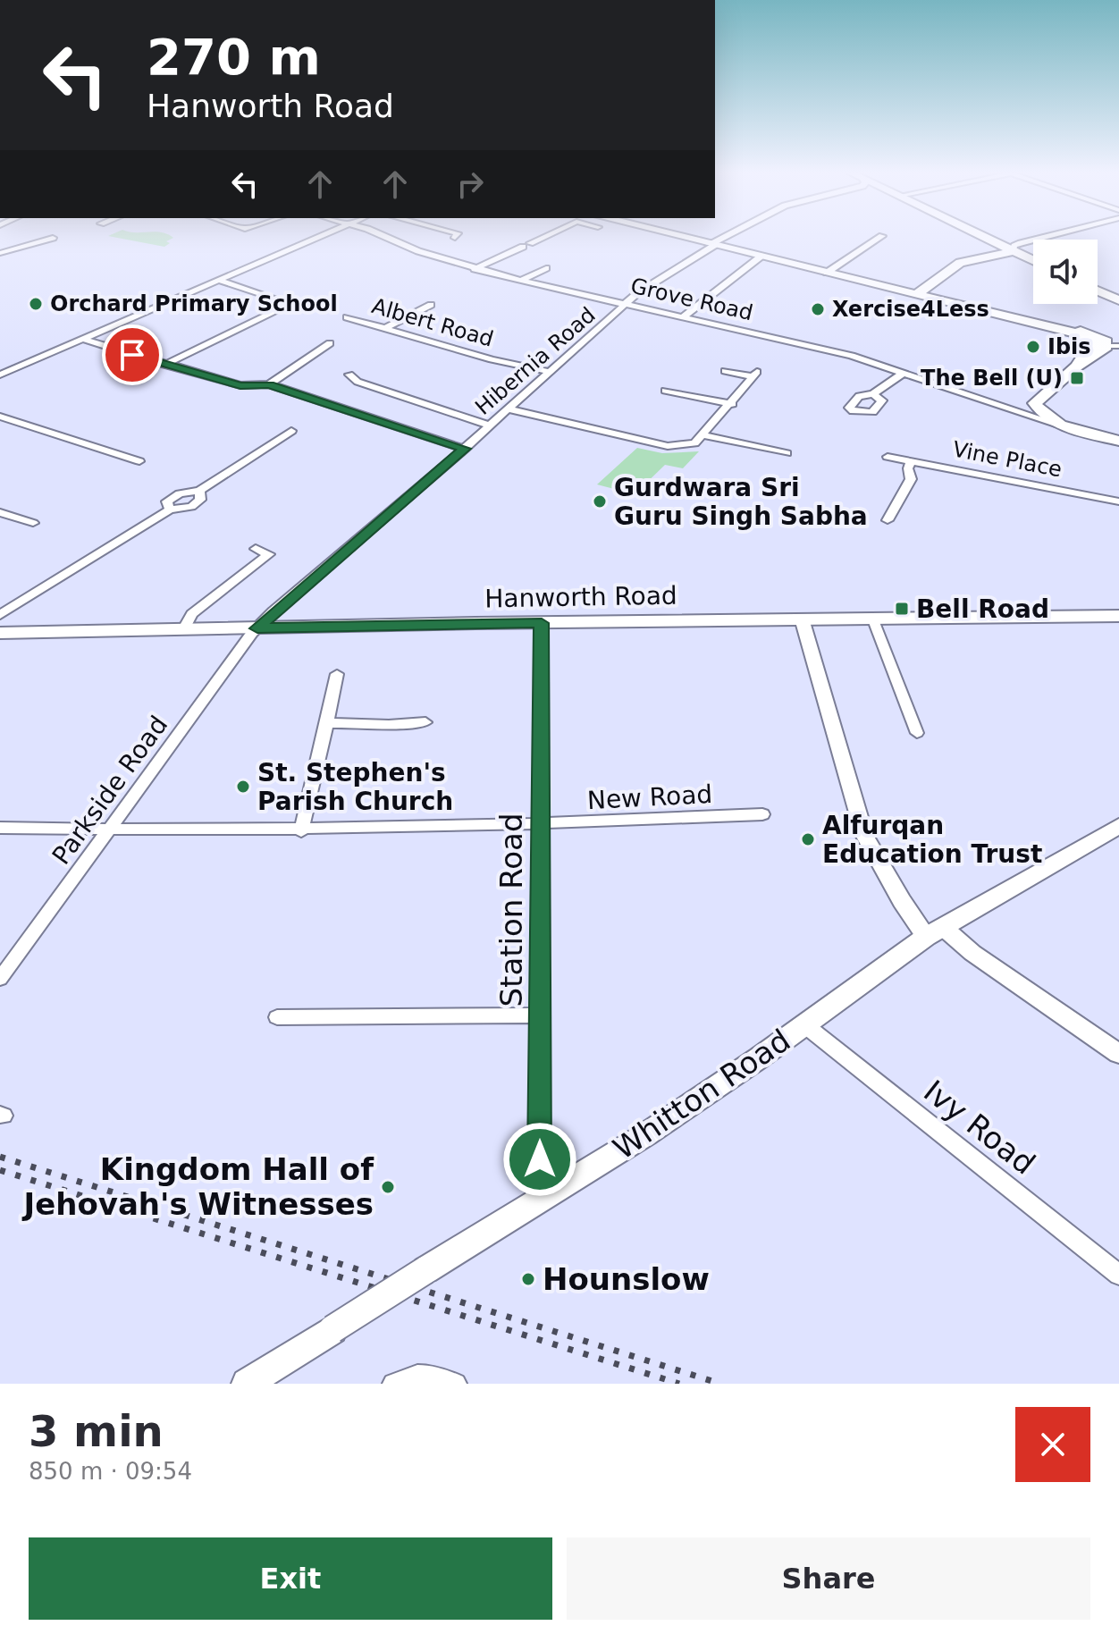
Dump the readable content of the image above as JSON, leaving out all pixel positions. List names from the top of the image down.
{
  "streets": {
    "main road": ["Hanworth Road", "Whitton Road"],
    "street": [
      "Grove Road",
      "Albert Road",
      "Hibernia Road",
      "Vine Place",
      "Parkside Road",
      "New Road",
      "Station Road",
      "Ivy Road"
    ]
  },
  "crossings": [
    ["Grove Road", "Hibernia Road"],
    ["Albert Road", "Hibernia Road"],
    ["Hibernia Road", "Hanworth Road"],
    ["Hibernia Road", "Parkside Road"],
    ["Hanworth Road", "Parkside Road"],
    ["Hanworth Road", "Station Road"],
    ["Parkside Road", "New Road"],
    ["New Road", "Station Road"],
    ["Station Road", "Whitton Road"],
    ["Whitton Road", "Ivy Road"]
  ],
  "places": {
    "other": [
      "Orchard Primary School",
      "Xercise4Less",
      "Ibis",
      "Gurdwara Sri Guru Singh Sabha",
      "St. Stephen's Parish Church",
      "Alfurqan Education Trust",
      "Kingdom Hall of Jehovah's Witnesses",
      "Hounslow"
    ],
    "transit": ["The Bell (U)", "Bell Road"]
  },
  "page": {
    "turn": ["270 m", "Hanworth Road"],
    "heading": ["3 min", "850 m · 09:54"],
    "buttons": ["Exit", "Share"]
  }
}
